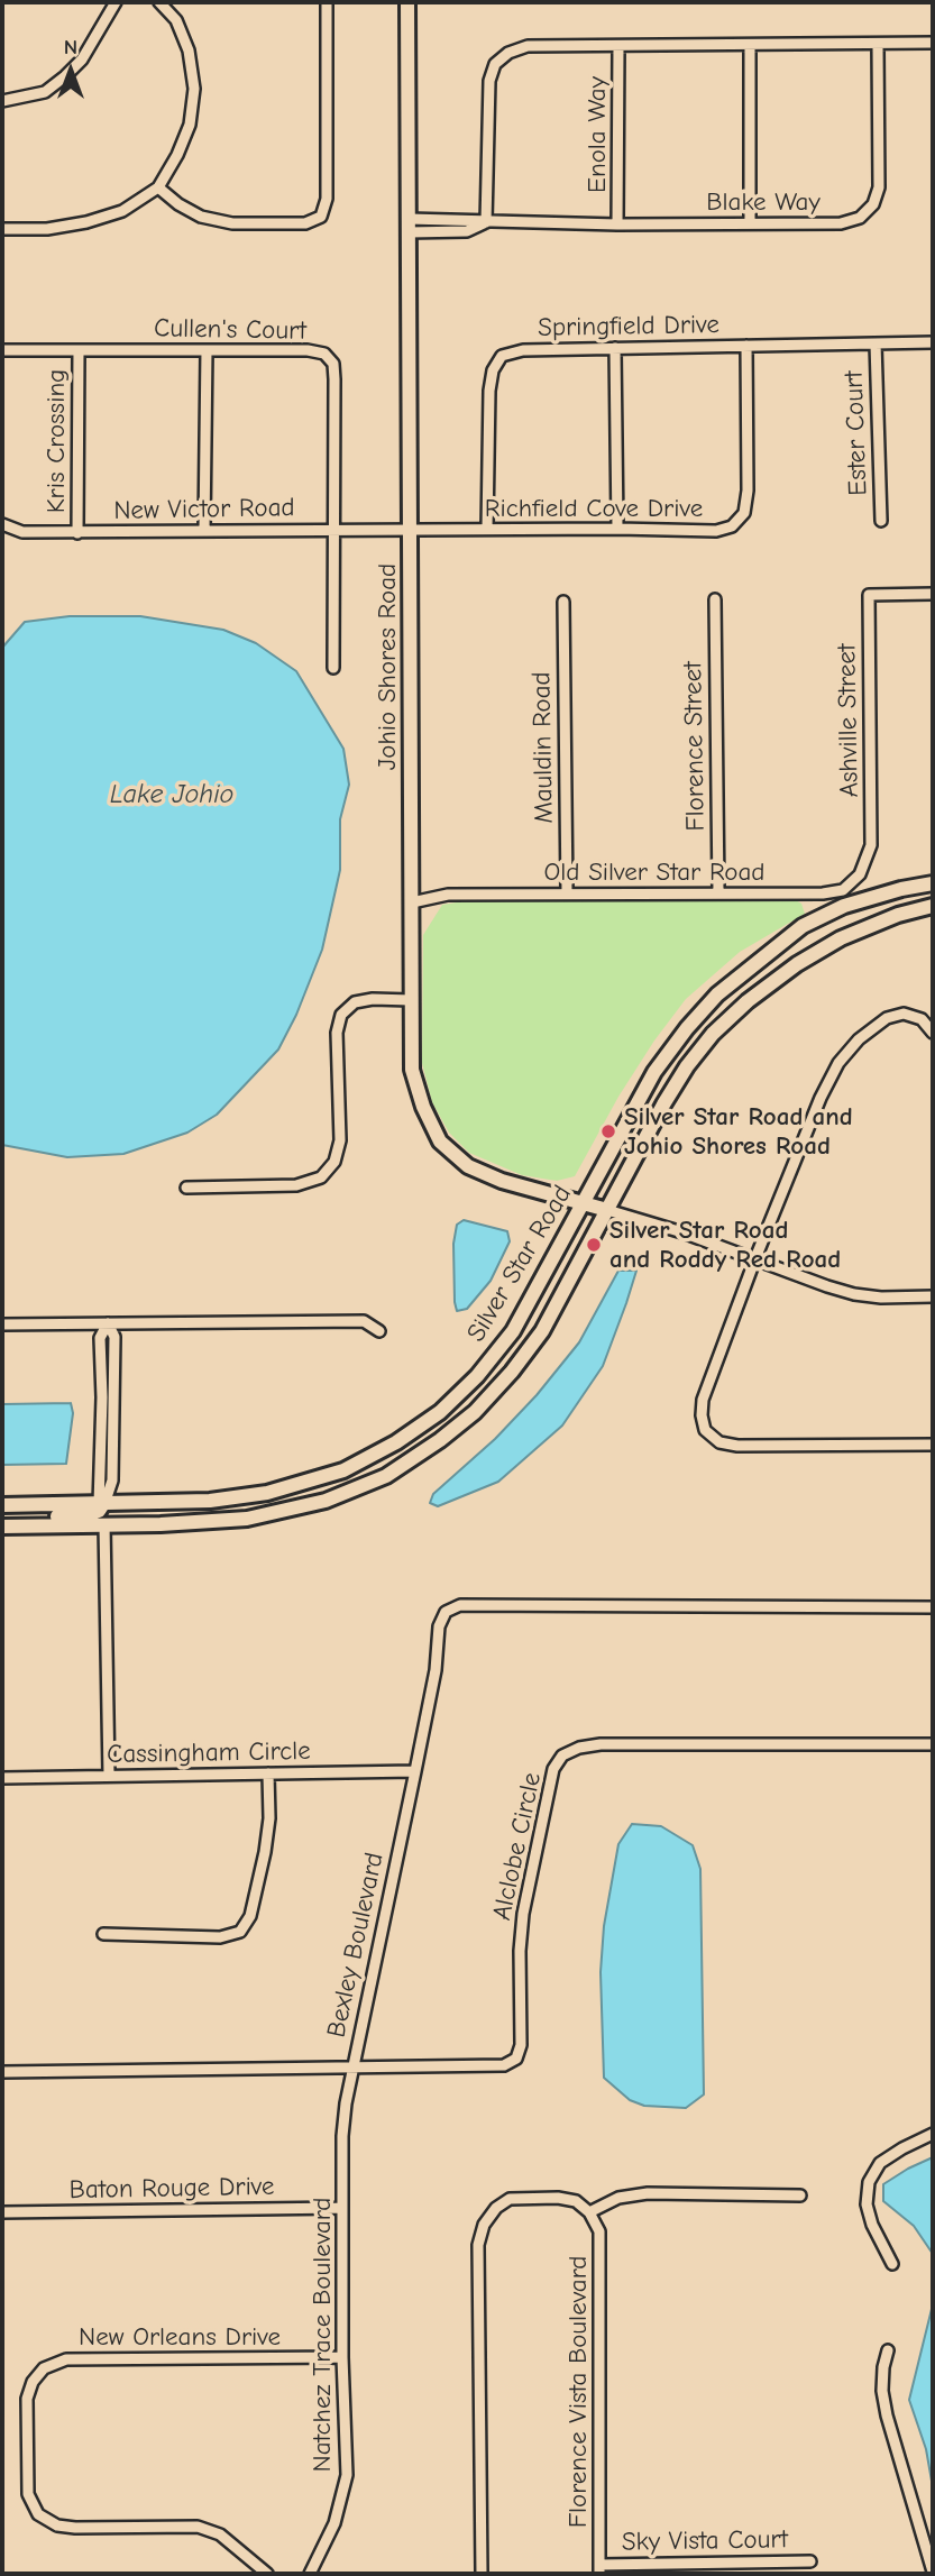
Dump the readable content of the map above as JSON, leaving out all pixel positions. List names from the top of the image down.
{
  "streets": {
    "main road": ["Johio Shores Road", "Silver Star Road"],
    "street": [
      "Enola Way",
      "Blake Way",
      "Springfield Drive",
      "Cullen's Court",
      "Ester Court",
      "Kris Crossing",
      "Richfield Cove Drive",
      "New Victor Road",
      "Ashville Street",
      "Florence Street",
      "Mauldin Road",
      "Old Silver Star Road",
      "Cassingham Circle",
      "Alclobe Circle",
      "Bexley Boulevard",
      "Baton Rouge Drive",
      "Natchez Trace Boulevard",
      "New Orleans Drive",
      "Florence Vista Boulevard",
      "Sky Vista Court"
    ]
  },
  "crossings": [
    ["Enola Way", "Blake Way"],
    ["Blake Way", "Johio Shores Road"],
    ["Springfield Drive", "Ester Court"],
    ["Springfield Drive", "Richfield Cove Drive"],
    ["Cullen's Court", "Kris Crossing"],
    ["Cullen's Court", "New Victor Road"],
    ["Kris Crossing", "New Victor Road"],
    ["Richfield Cove Drive", "New Victor Road"],
    ["Richfield Cove Drive", "Johio Shores Road"],
    ["New Victor Road", "Johio Shores Road"],
    ["Johio Shores Road", "Old Silver Star Road"],
    ["Johio Shores Road", "Silver Star Road"],
    ["Ashville Street", "Old Silver Star Road"],
    ["Florence Street", "Old Silver Star Road"],
    ["Mauldin Road", "Old Silver Star Road"],
    ["Cassingham Circle", "Bexley Boulevard"],
    ["Alclobe Circle", "Bexley Boulevard"],
    ["Bexley Boulevard", "Natchez Trace Boulevard"],
    ["Baton Rouge Drive", "Natchez Trace Boulevard"],
    ["Natchez Trace Boulevard", "New Orleans Drive"],
    ["Florence Vista Boulevard", "Sky Vista Court"]
  ],
  "water": ["Lake Johio"],
  "places": ["Silver Star Road and Johio Shores Road", "Silver Star Road and Roddy Red Road"],
  "north": "top"
}
